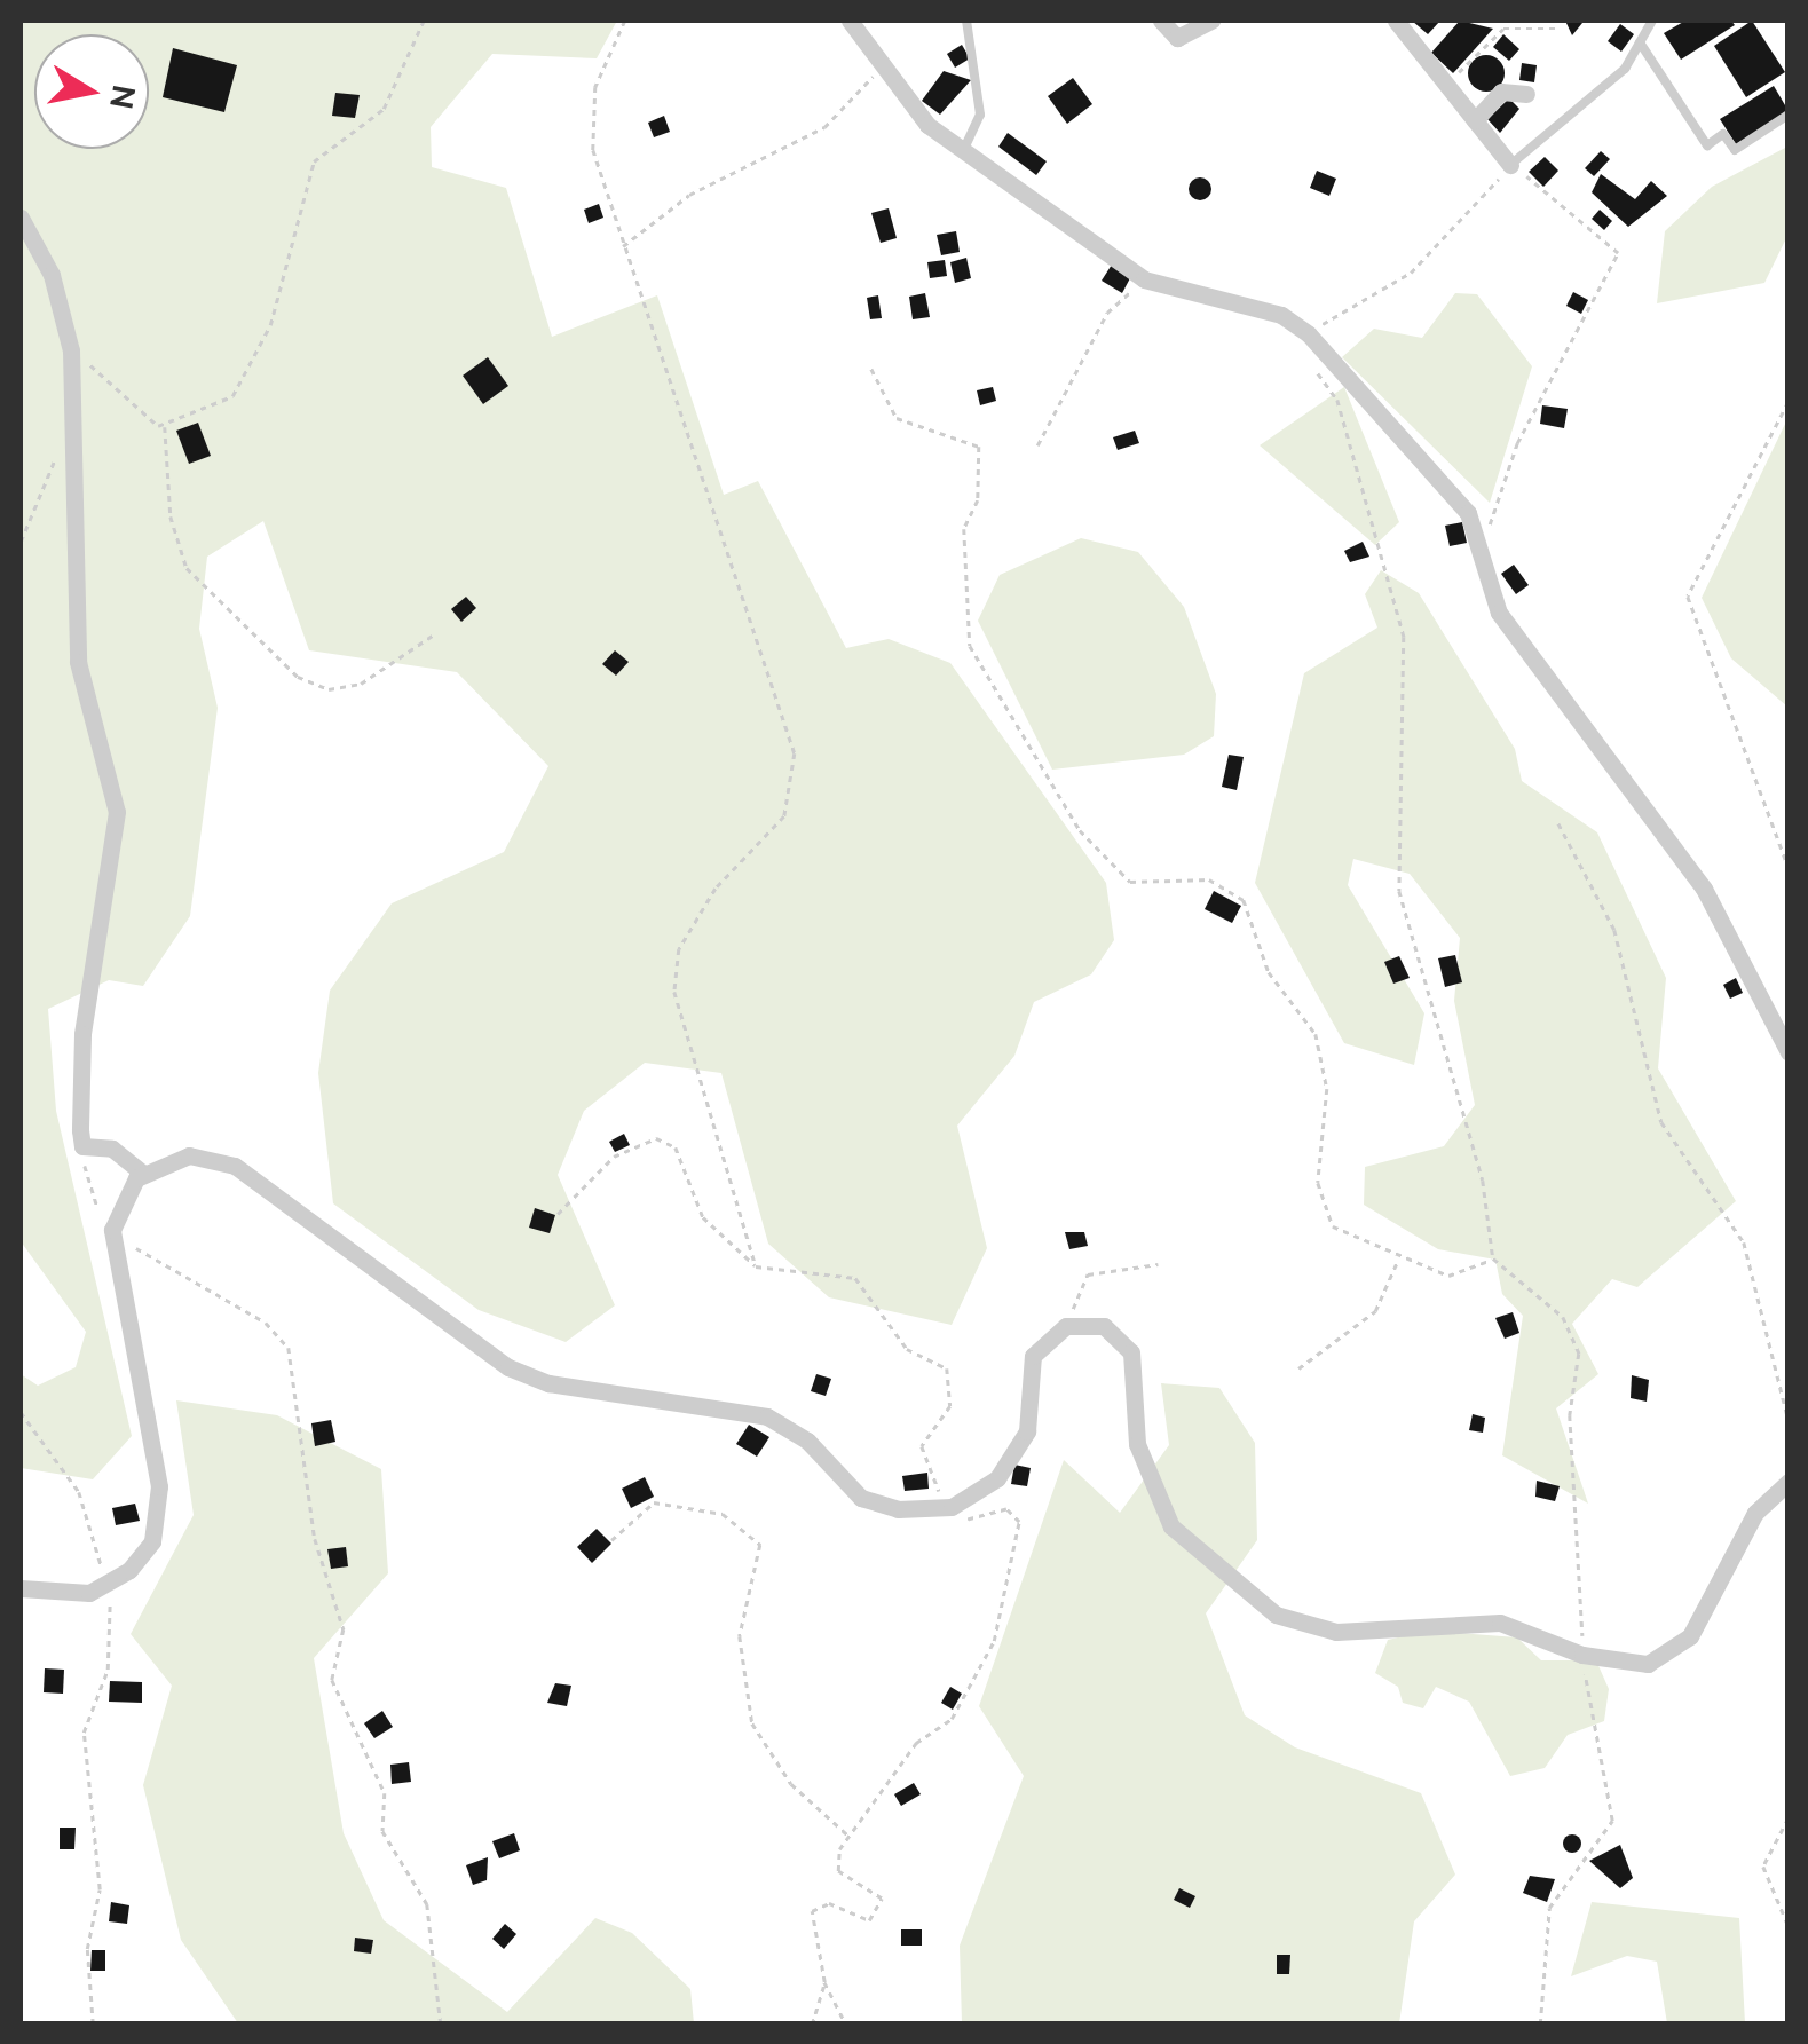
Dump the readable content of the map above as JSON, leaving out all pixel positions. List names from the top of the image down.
{
  "north": "right"
}
